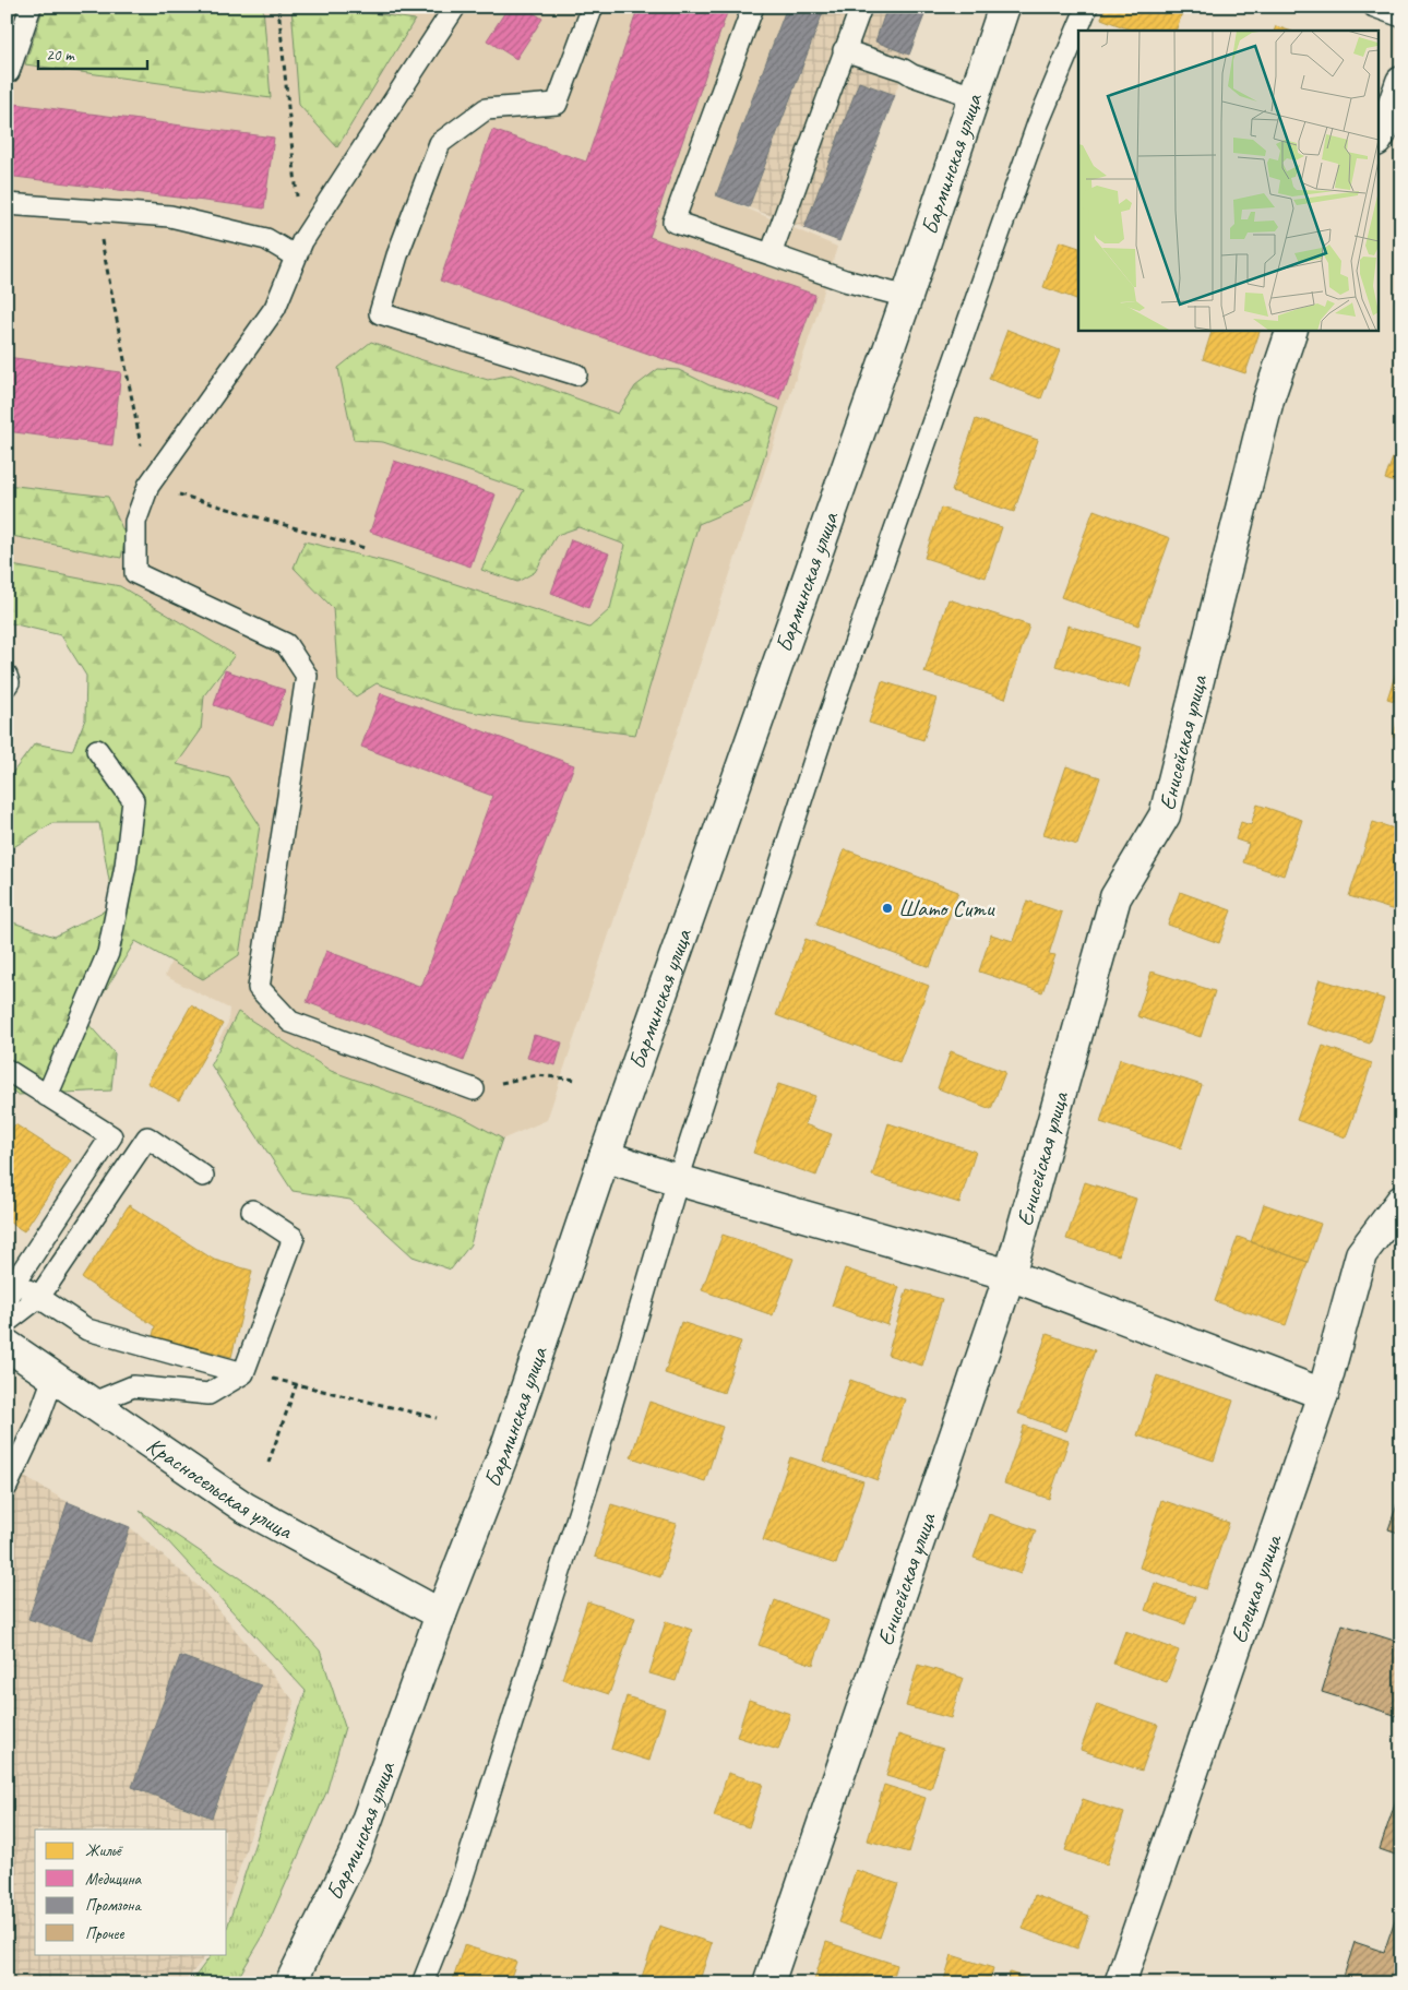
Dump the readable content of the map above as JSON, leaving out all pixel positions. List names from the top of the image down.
{
  "streets": {
    "street": [
      "Барминская улица",
      "Енисейская улица",
      "Красносельская улица",
      "Елецкая улица"
    ]
  },
  "crossings": [
    ["Барминская улица", "Красносельская улица"]
  ],
  "places": ["Шато Сити"],
  "legend": [
    "Жильё",
    "Медицина",
    "Промзона",
    "Прочее"
  ],
  "scale_bar": "20 m"
}
